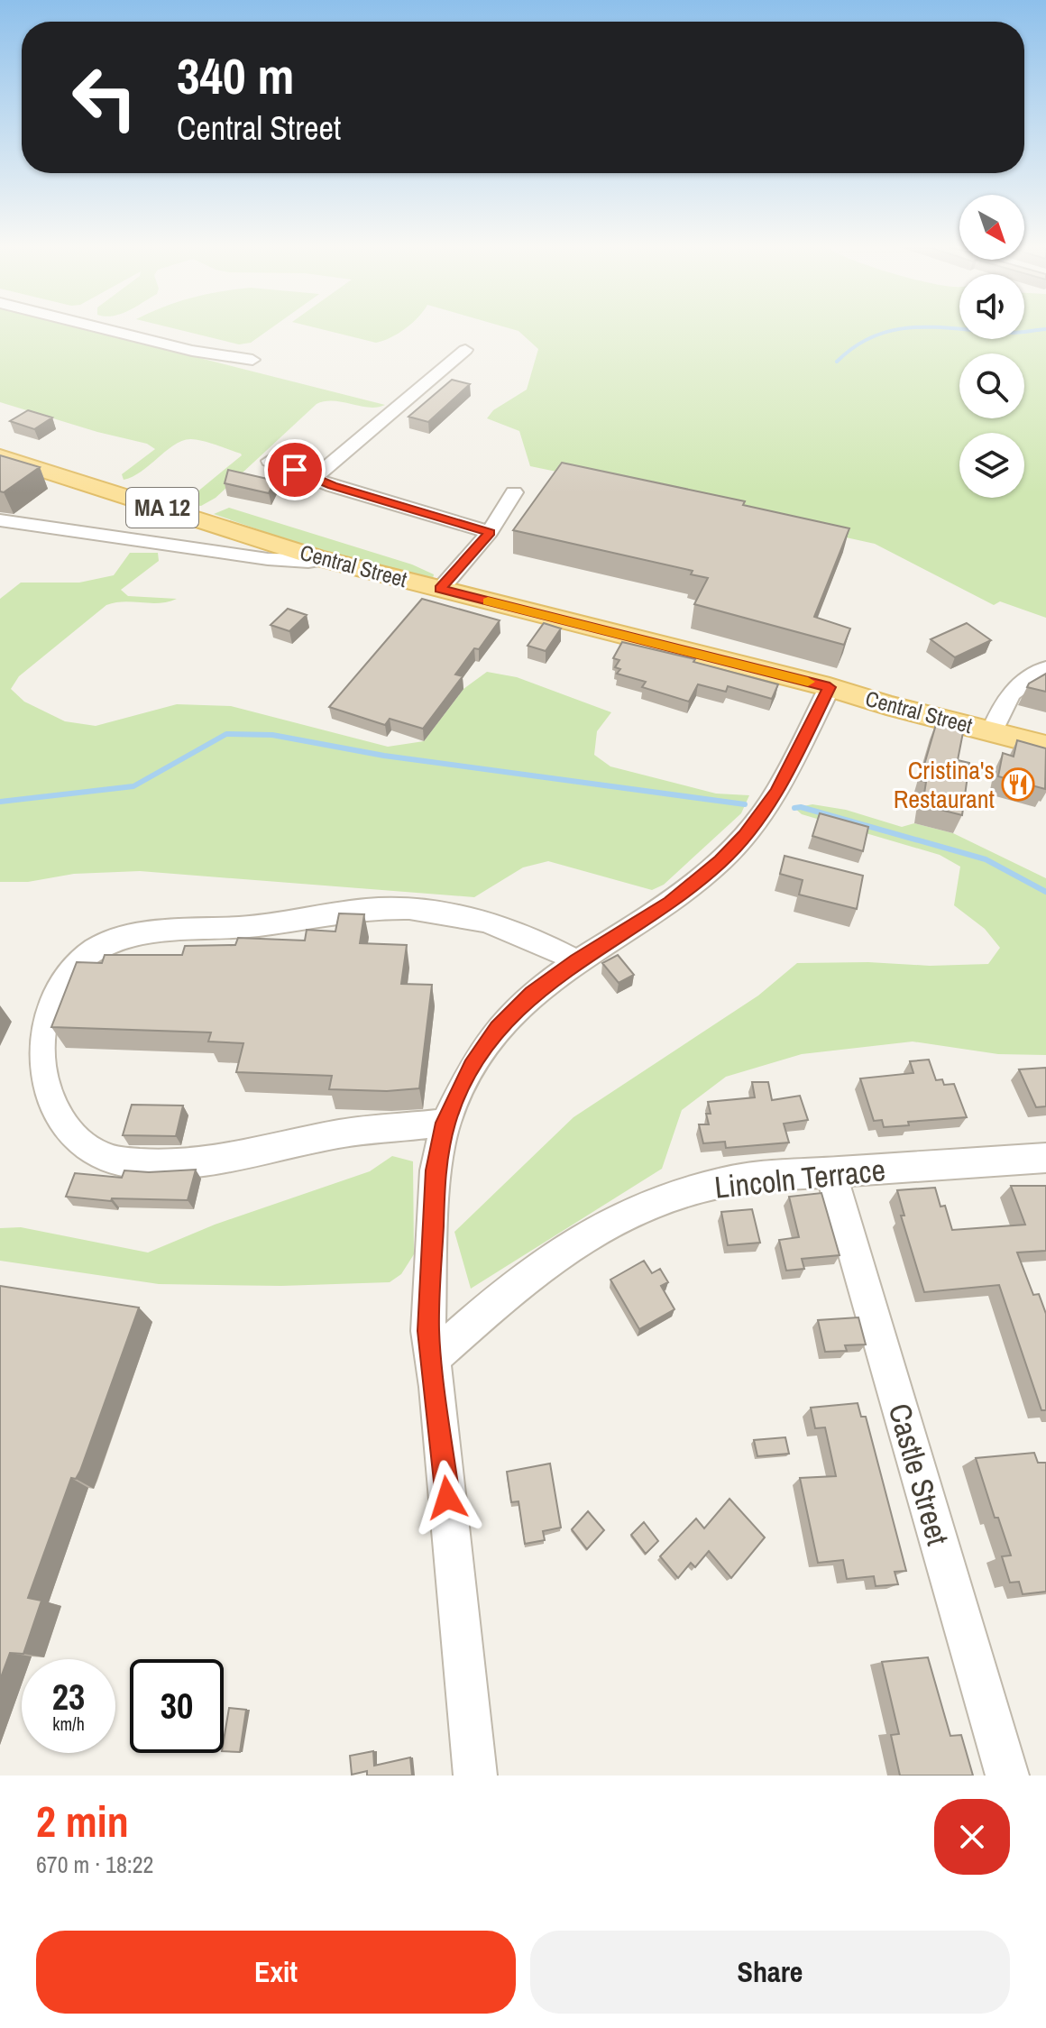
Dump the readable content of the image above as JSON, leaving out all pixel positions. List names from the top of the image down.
{
  "streets": {
    "main road": ["MA 12", "Central Street"],
    "street": ["Lincoln Terrace", "Castle Street"]
  },
  "crossings": [
    ["Lincoln Terrace", "Castle Street"]
  ],
  "places": {
    "restaurant": ["Cristina's Restaurant"]
  },
  "north": "bottom right",
  "page": {
    "turn": ["340 m", "Central Street"],
    "speed": "23 km/h",
    "limit": "30",
    "heading": ["2 min", "670 m · 18:22"],
    "buttons": ["Exit", "Share"]
  }
}
